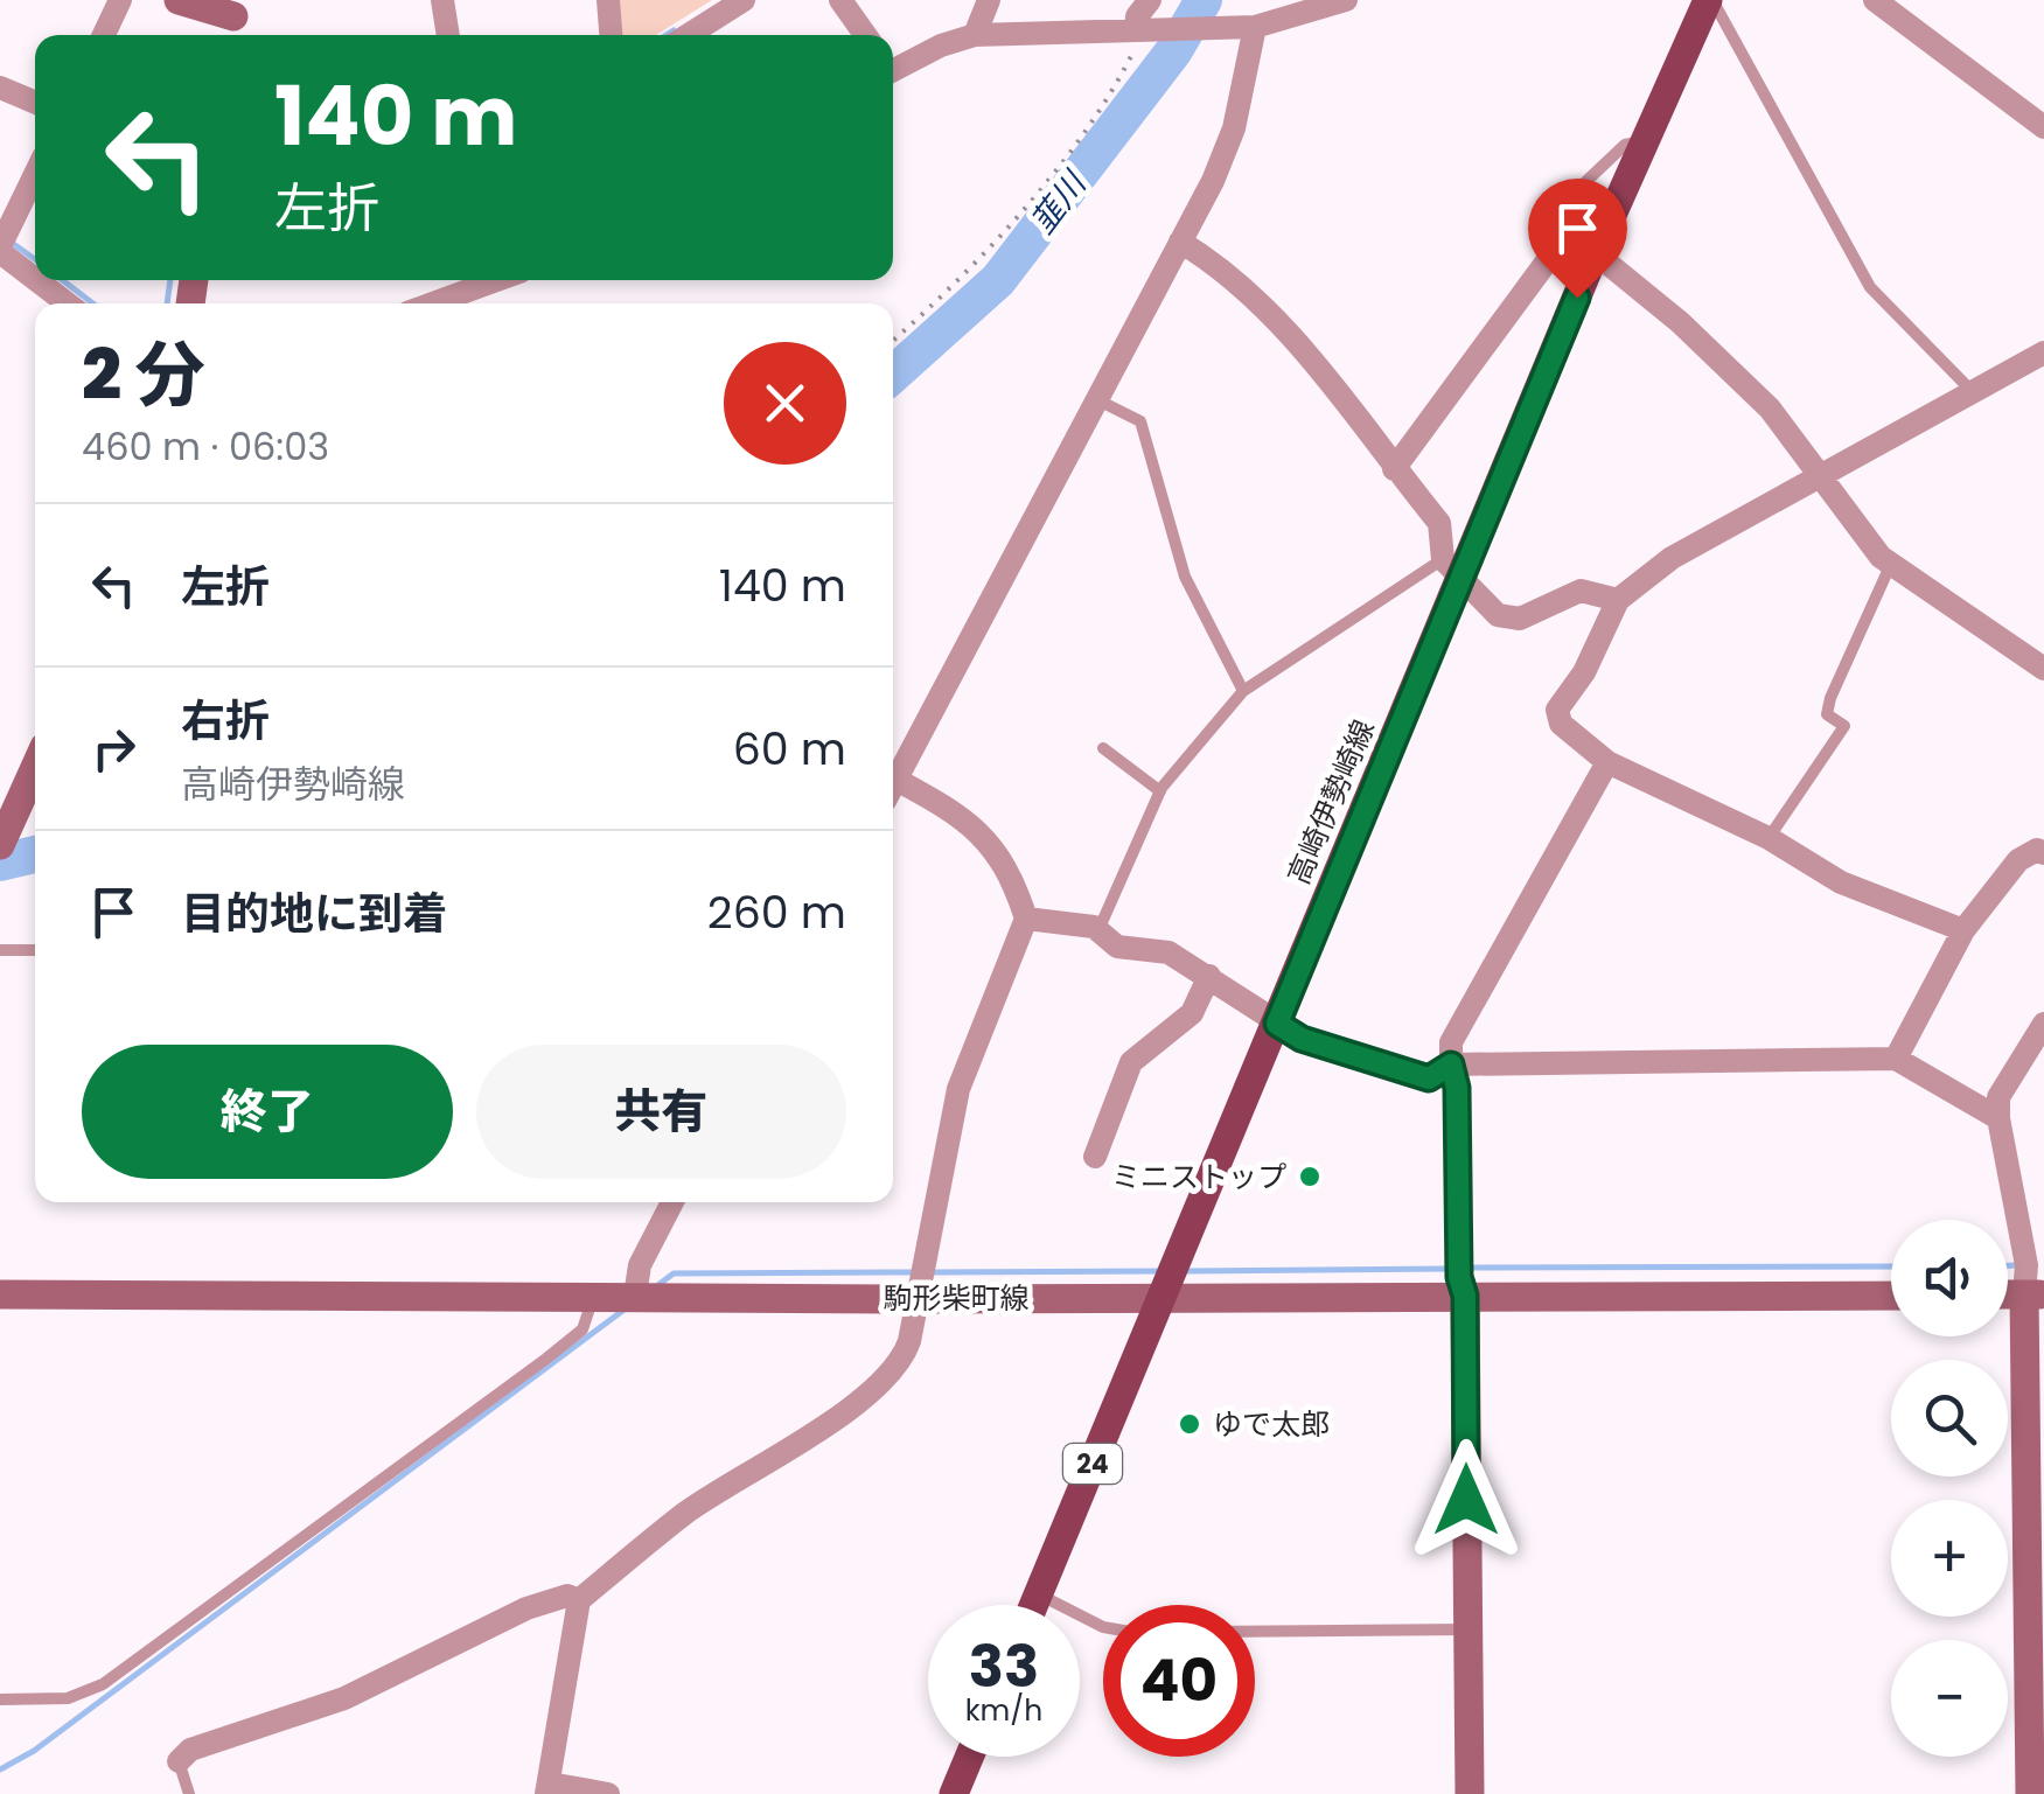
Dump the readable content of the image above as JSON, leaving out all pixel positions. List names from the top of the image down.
{
  "streets": {
    "main road": ["高崎伊勢崎線", "駒形柴町線", "24"]
  },
  "crossings": [
    ["高崎伊勢崎線", "駒形柴町線"]
  ],
  "water": ["韮川"],
  "places": ["ミニストップ", "ゆで太郎"],
  "page": {
    "turn": ["140 m", "左折"],
    "heading": ["2 分", "460 m · 06:03"],
    "list": [
      {
        "name": "左折",
        "value": "140 m"
      },
      {
        "name": "右折",
        "note": "高崎伊勢崎線",
        "value": "60 m"
      },
      {
        "name": "目的地に到着",
        "value": "260 m"
      }
    ],
    "buttons": ["終了", "共有"],
    "map_buttons": ["+", "−"],
    "speed": "33 km/h",
    "limit": "40"
  }
}
